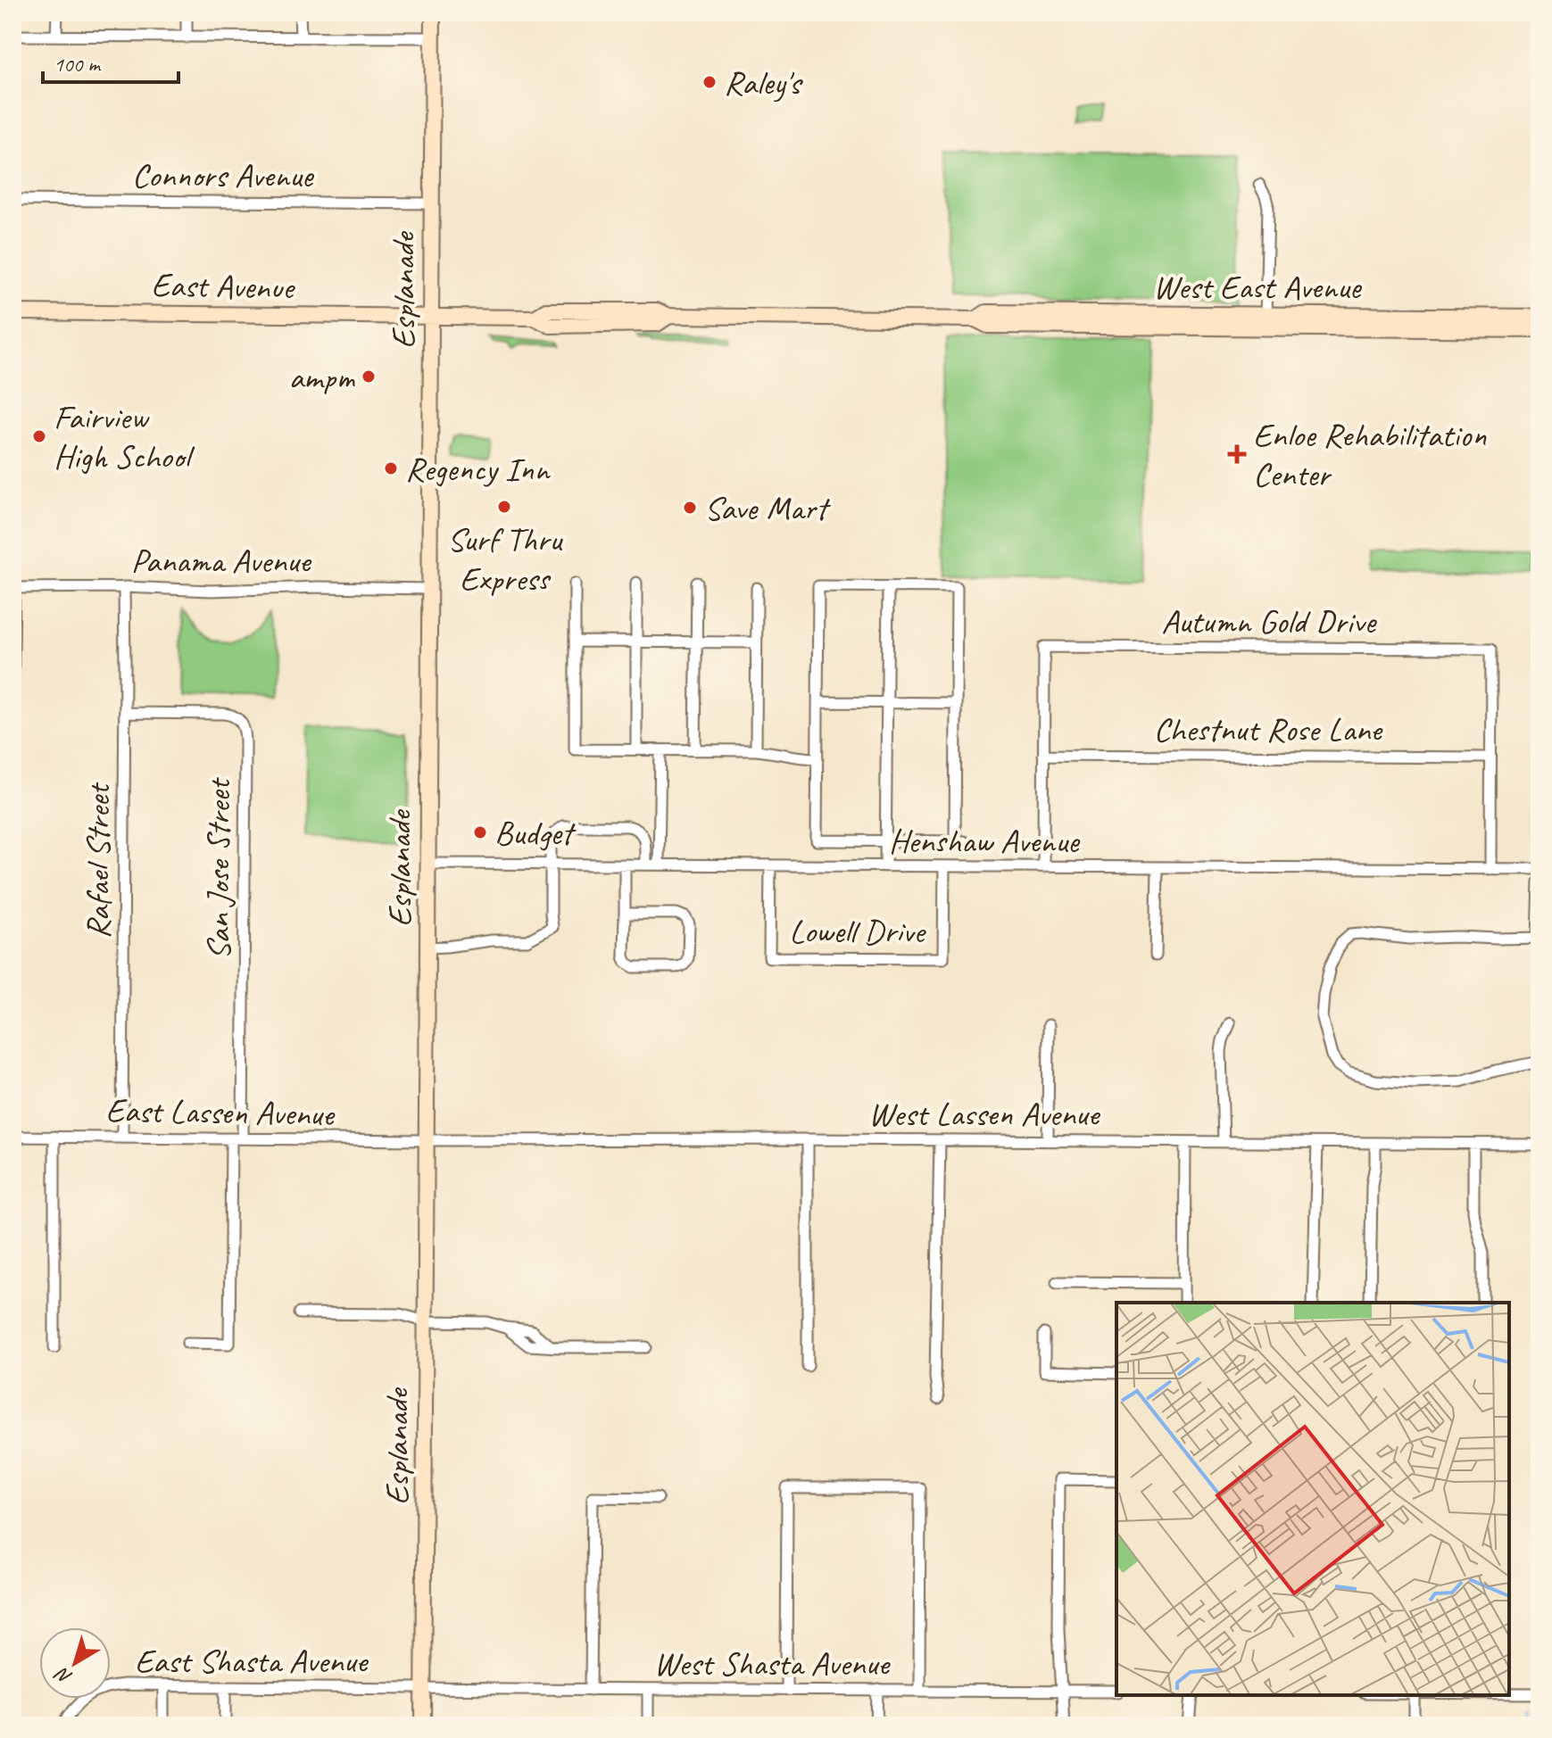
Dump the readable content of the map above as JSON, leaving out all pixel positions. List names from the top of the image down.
{
  "streets": {
    "main road": ["East Avenue", "West East Avenue", "Esplanade"],
    "street": [
      "Connors Avenue",
      "Panama Avenue",
      "Autumn Gold Drive",
      "Chestnut Rose Lane",
      "Henshaw Avenue",
      "Rafael Street",
      "San Jose Street",
      "Lowell Drive",
      "East Lassen Avenue",
      "West Lassen Avenue",
      "East Shasta Avenue",
      "West Shasta Avenue"
    ]
  },
  "crossings": [
    ["Connors Avenue", "Esplanade"],
    ["East Avenue", "West East Avenue"],
    ["East Avenue", "Esplanade"],
    ["West East Avenue", "Esplanade"],
    ["Esplanade", "Panama Avenue"],
    ["Esplanade", "Henshaw Avenue"],
    ["Esplanade", "East Lassen Avenue"],
    ["Esplanade", "West Lassen Avenue"],
    ["Esplanade", "East Shasta Avenue"],
    ["Esplanade", "West Shasta Avenue"],
    ["Panama Avenue", "Rafael Street"],
    ["Autumn Gold Drive", "Chestnut Rose Lane"],
    ["Autumn Gold Drive", "Henshaw Avenue"],
    ["Henshaw Avenue", "Lowell Drive"],
    ["Rafael Street", "San Jose Street"],
    ["Rafael Street", "East Lassen Avenue"],
    ["San Jose Street", "East Lassen Avenue"],
    ["East Lassen Avenue", "West Lassen Avenue"],
    ["East Shasta Avenue", "West Shasta Avenue"]
  ],
  "places": {
    "other": [
      "Raley's",
      "ampm",
      "Fairview High School",
      "Regency Inn",
      "Surf Thru Express",
      "Save Mart",
      "Budget"
    ],
    "health": ["Enloe Rehabilitation Center"]
  },
  "scale_bar": "100 m",
  "north": "bottom left"
}
